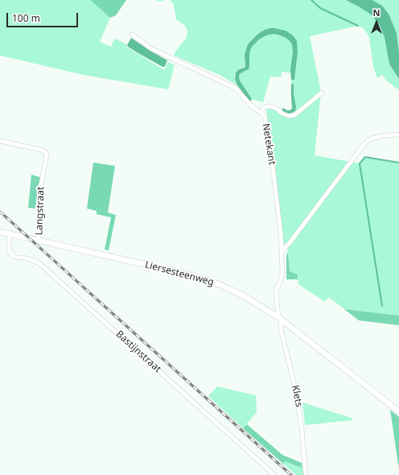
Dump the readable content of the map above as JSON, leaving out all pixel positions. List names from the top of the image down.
{
  "streets": {
    "street": [
      "Netekant",
      "Langstraat",
      "Liersesteenweg",
      "Bastijnstraat",
      "Klets"
    ]
  },
  "crossings": [
    ["Netekant", "Liersesteenweg"],
    ["Netekant", "Klets"],
    ["Langstraat", "Liersesteenweg"],
    ["Liersesteenweg", "Bastijnstraat"],
    ["Liersesteenweg", "Klets"]
  ],
  "scale_bar": "100 m",
  "north": "top"
}
